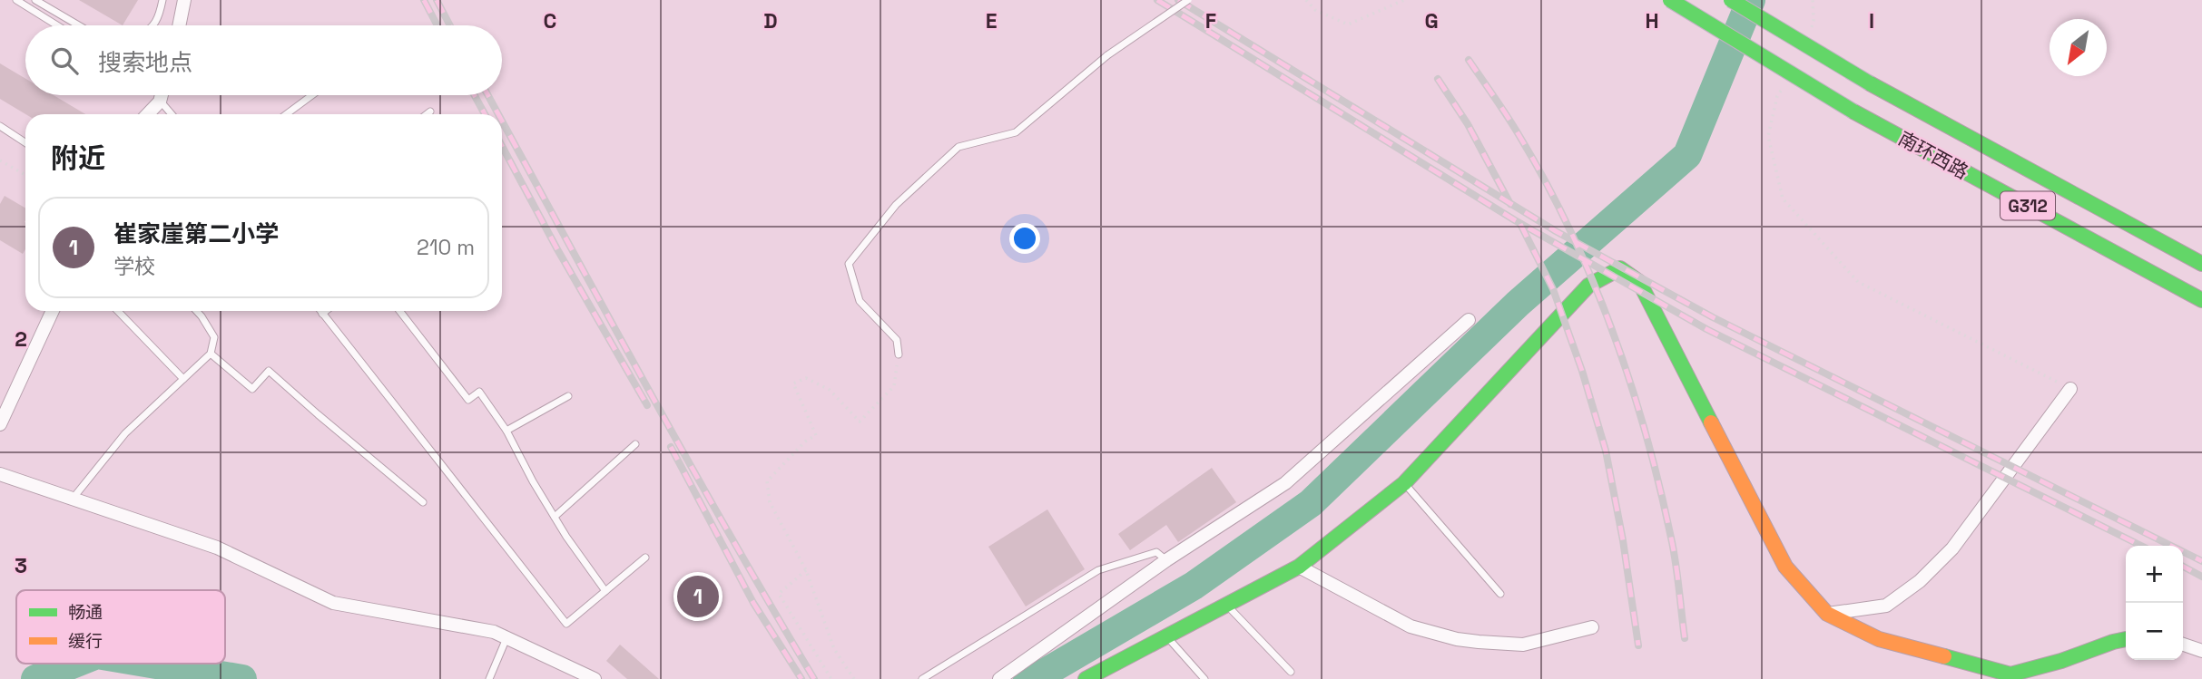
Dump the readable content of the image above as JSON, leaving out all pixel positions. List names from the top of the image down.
{
  "streets": {
    "main road": ["南环西路", "G312"]
  },
  "legend": ["畅通", "缓行"],
  "north": "bottom left",
  "page": {
    "search": "搜索地点",
    "heading": "附近",
    "list": [
      {
        "mark": "1",
        "name": "崔家崖第二小学",
        "note": "学校",
        "value": "210 m"
      }
    ],
    "map_buttons": ["+", "−"],
    "pins": "1"
  },
  "grid": {
    "columns": [
      "C",
      "D",
      "E",
      "F",
      "G",
      "H",
      "I"
    ],
    "rows": ["2", "3"]
  }
}
